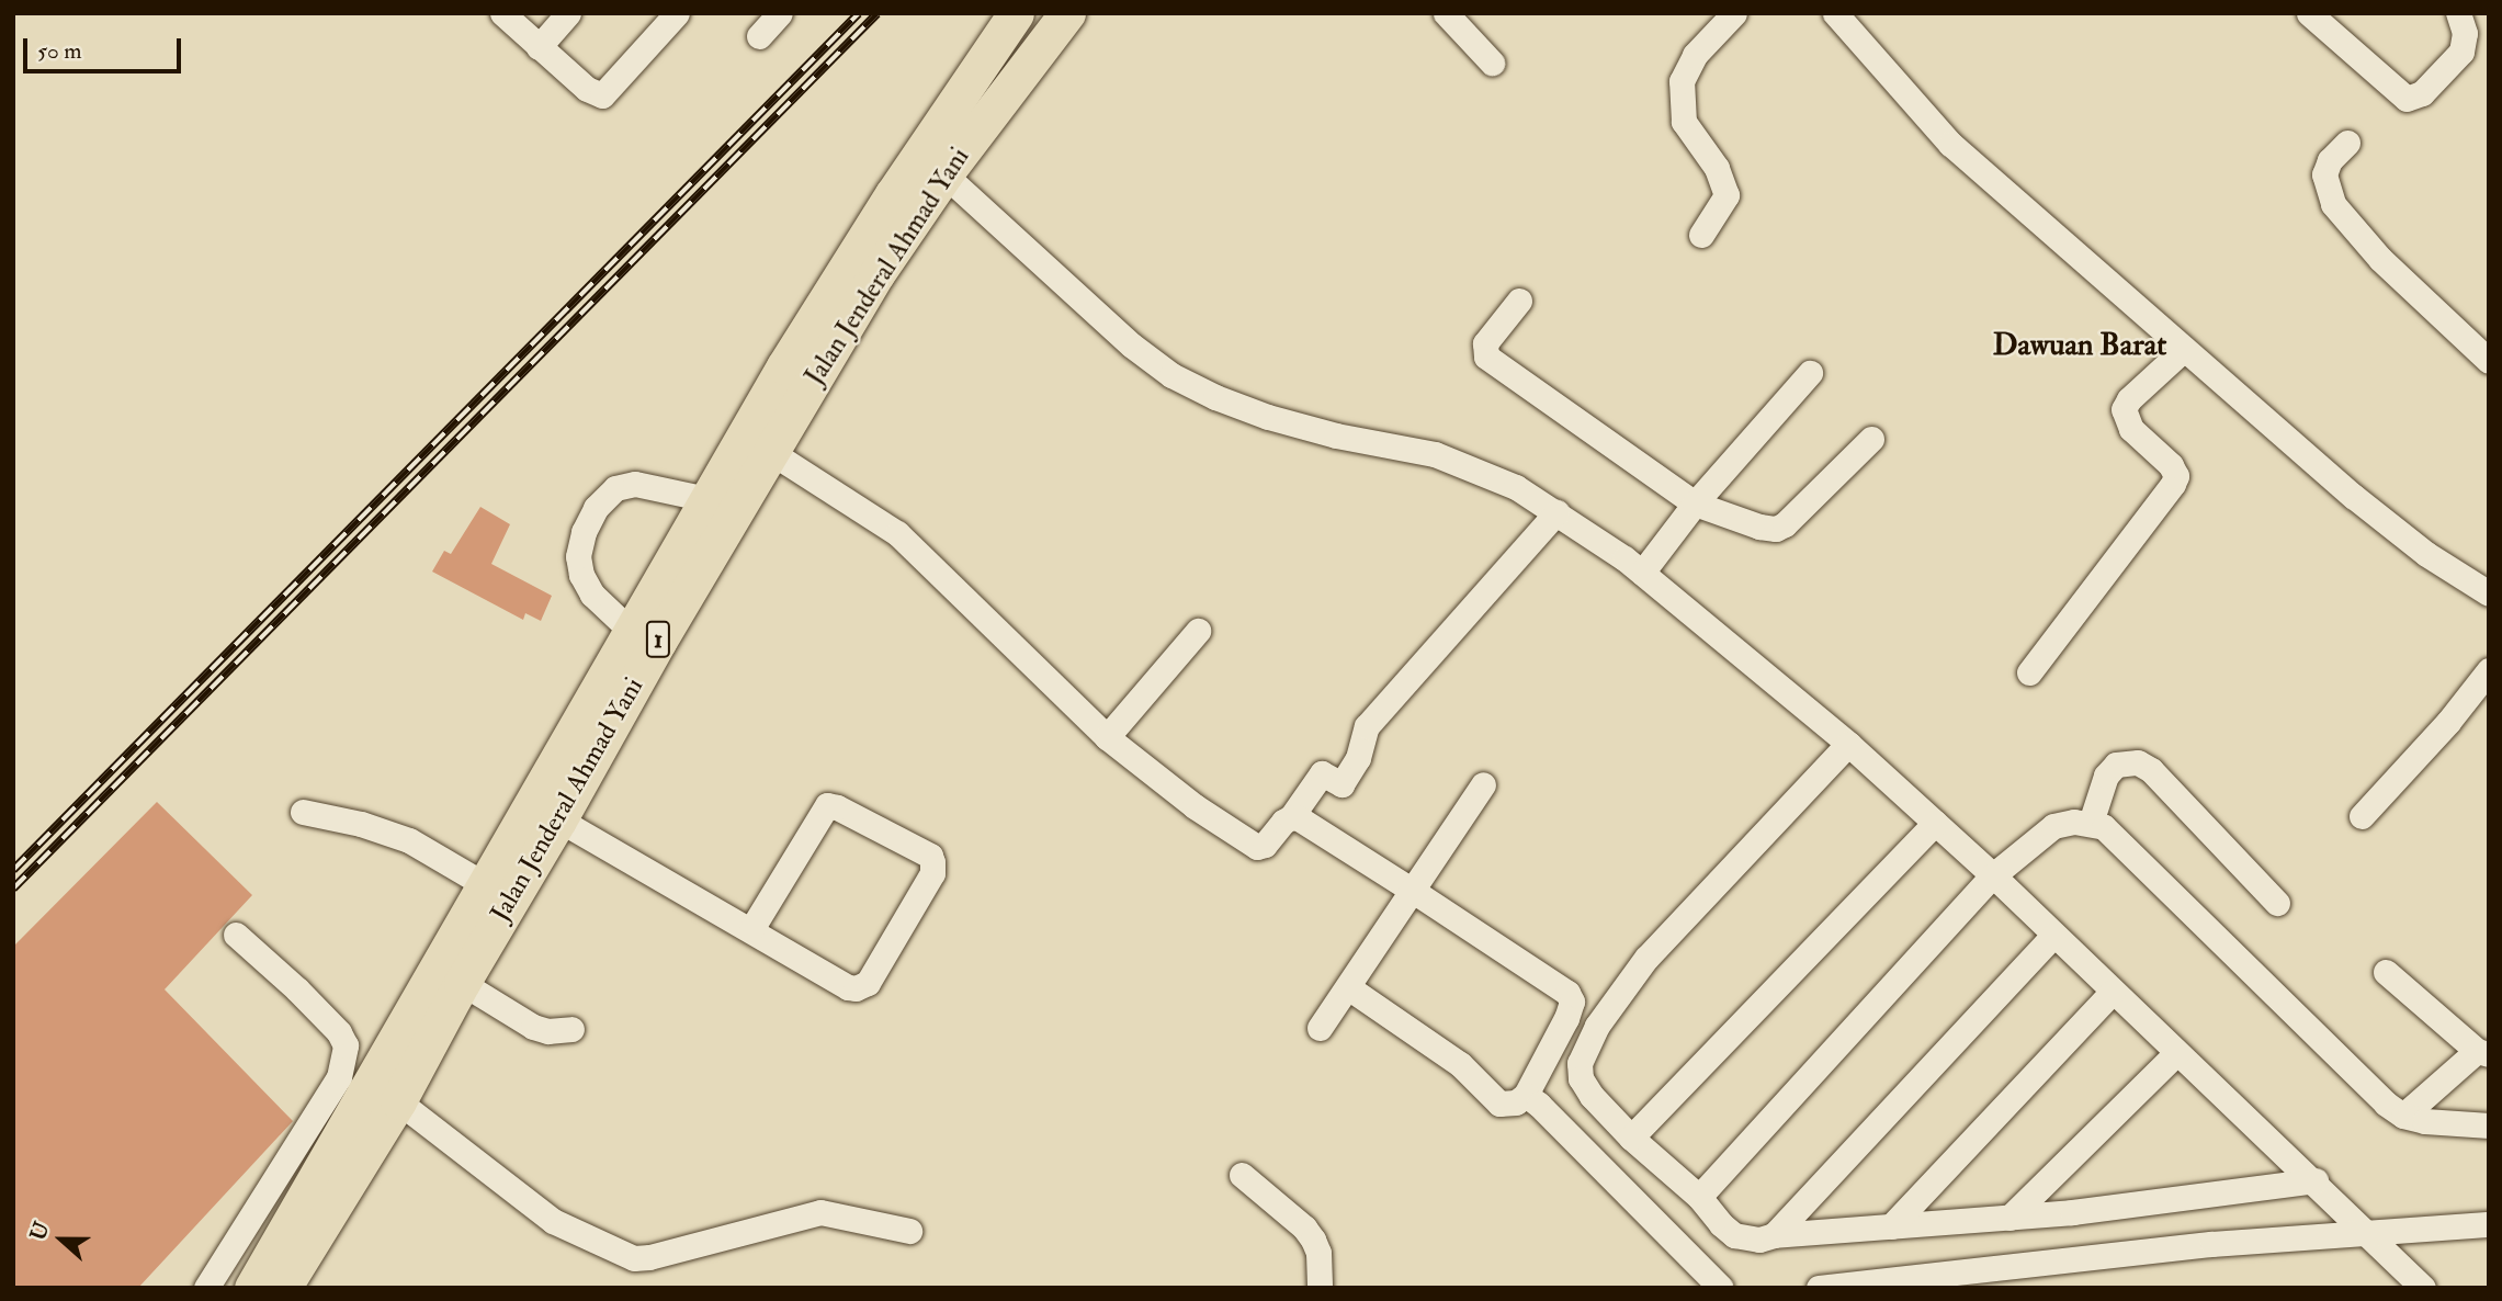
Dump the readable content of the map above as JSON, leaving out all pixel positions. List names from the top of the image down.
{
  "streets": {
    "highway": ["Jalan Jenderal Ahmad Yani", "1"]
  },
  "districts": ["Dawuan Barat"],
  "scale_bar": "50 m",
  "north": "left"
}
